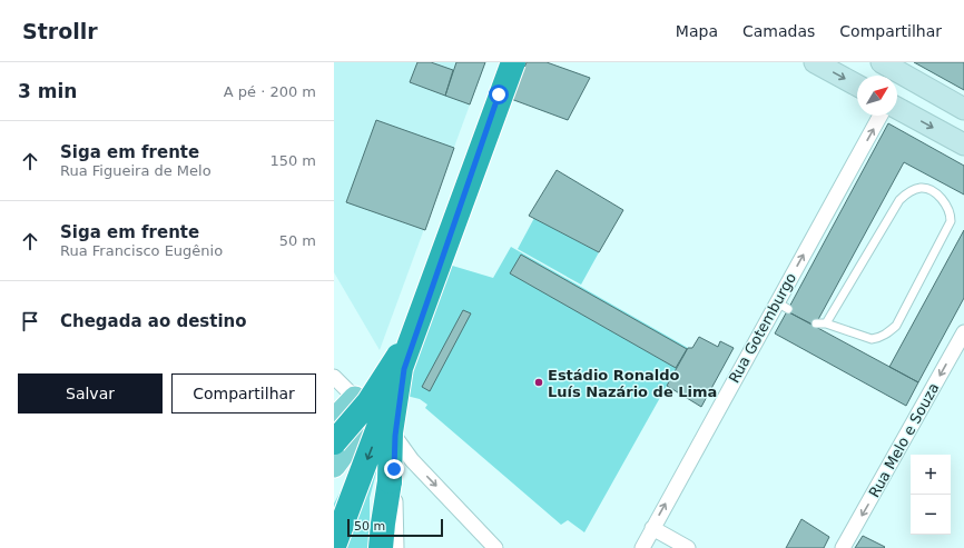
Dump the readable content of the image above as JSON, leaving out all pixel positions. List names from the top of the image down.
{
  "streets": {
    "street": ["Rua Gotemburgo", "Rua Melo e Souza"]
  },
  "one_way": ["Rua Gotemburgo", "Rua Melo e Souza"],
  "places": ["Estádio Ronaldo Luís Nazário de Lima"],
  "scale_bar": "50 m",
  "north": "top right",
  "page": {
    "header": "Strollr",
    "nav": ["Mapa", "Camadas", "Compartilhar"],
    "heading": ["3 min", "A pé · 200 m"],
    "list": [
      ["Siga em frente", "Rua Figueira de Melo", "150 m"],
      ["Siga em frente", "Rua Francisco Eugênio", "50 m"],
      "Chegada ao destino"
    ],
    "buttons": ["Salvar", "Compartilhar"],
    "map_buttons": ["+", "−"],
    "scale": "50 m"
  }
}
